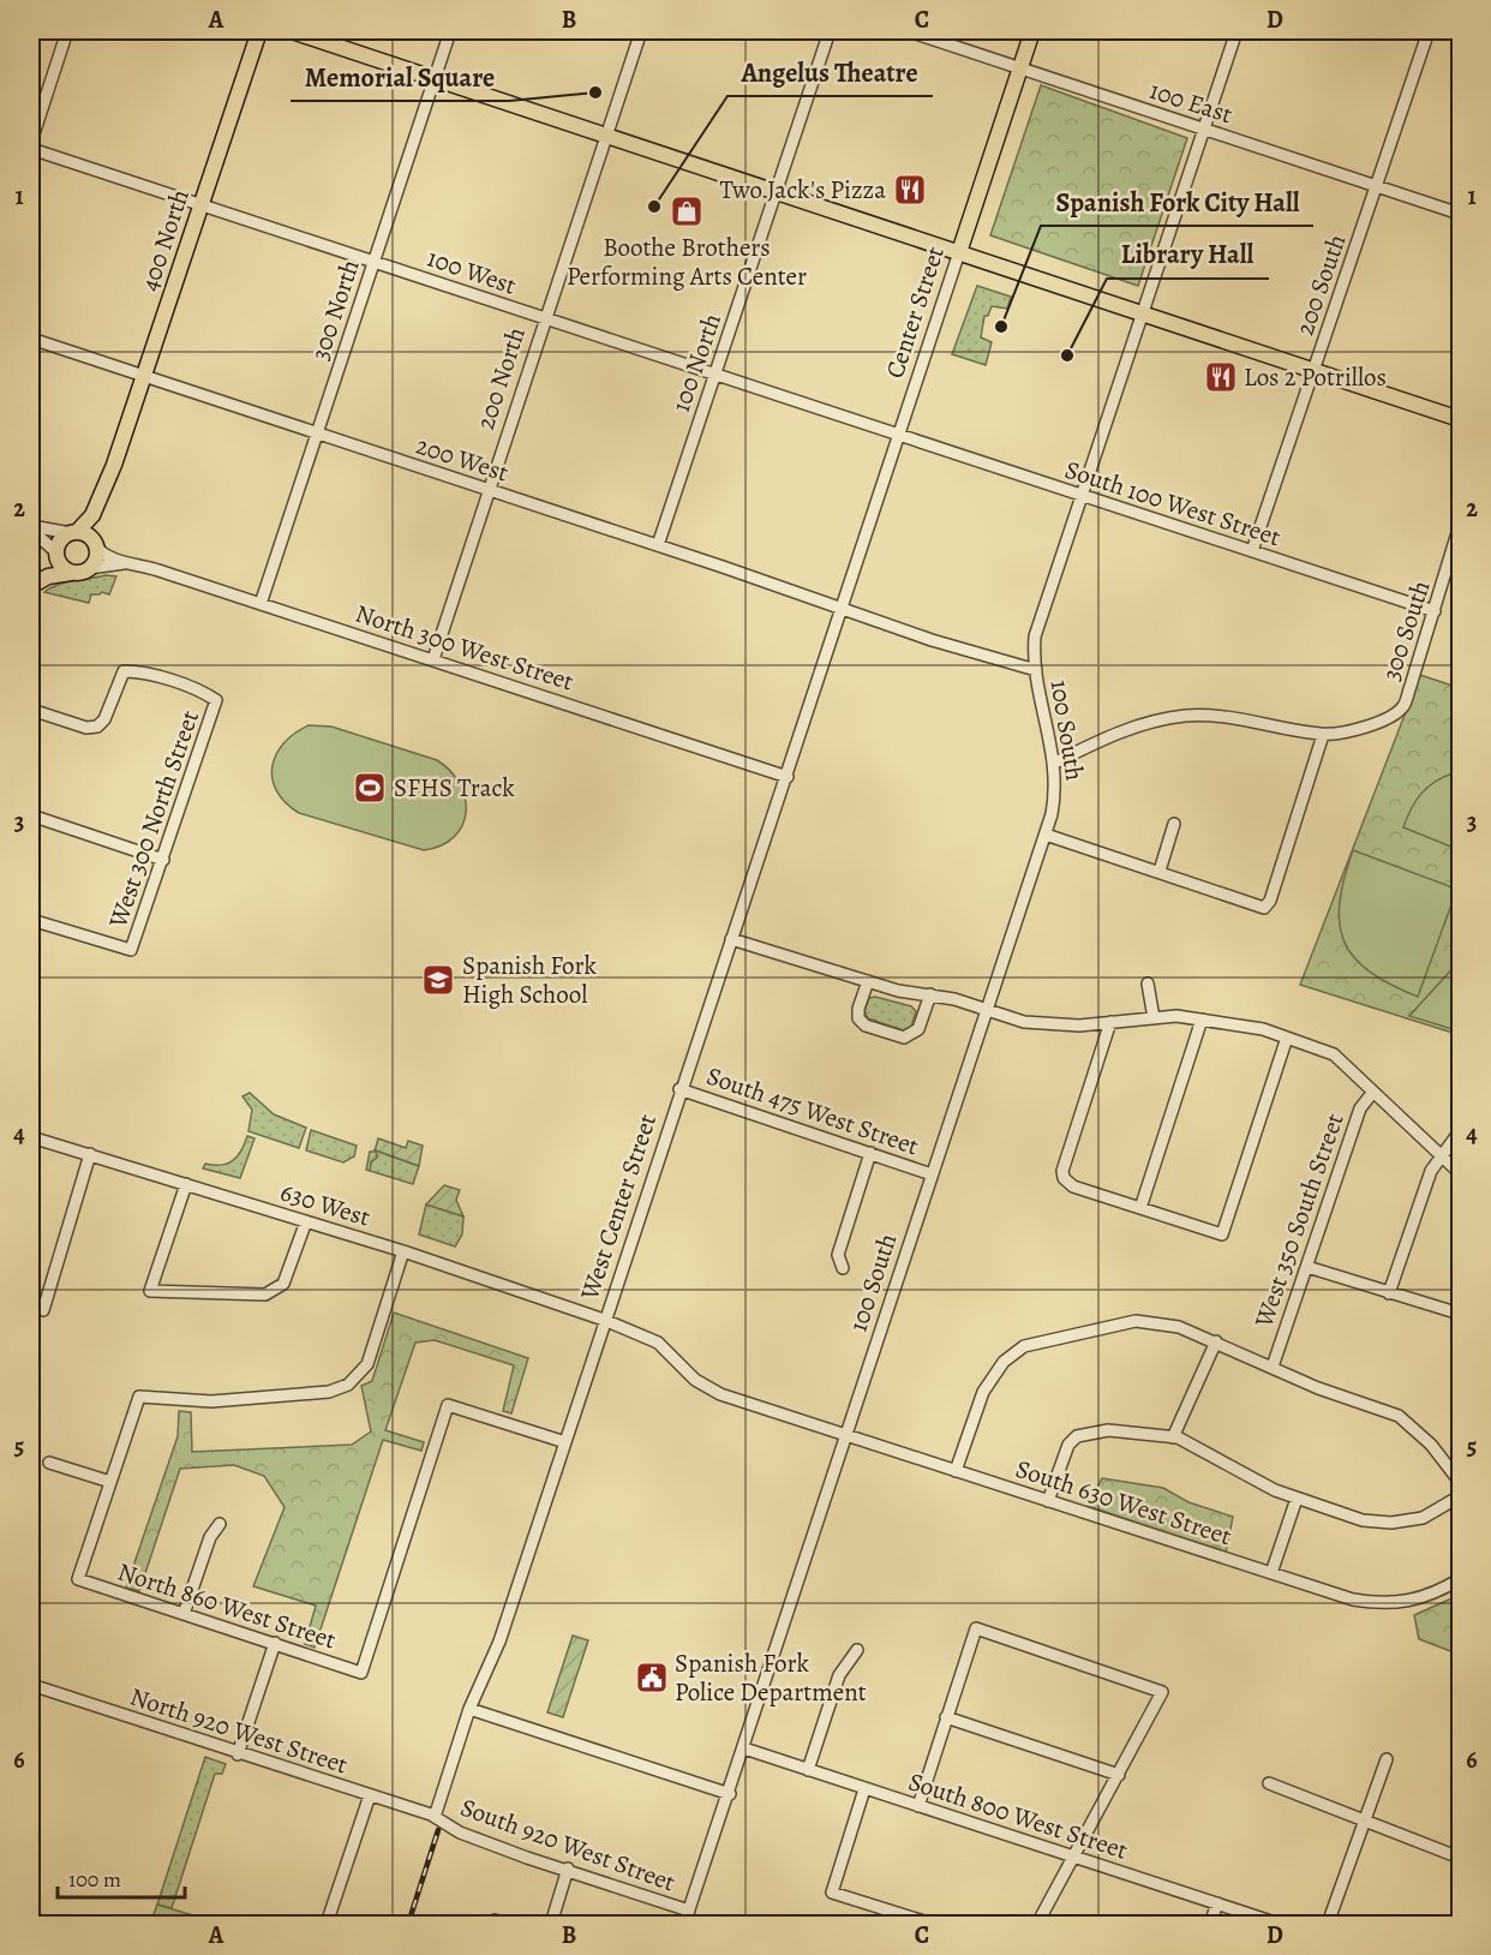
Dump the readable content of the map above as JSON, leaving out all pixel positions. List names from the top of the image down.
{
  "streets": {
    "main road": ["400 North", "Center Street"],
    "street": [
      "100 East",
      "100 West",
      "200 South",
      "300 North",
      "100 North",
      "200 North",
      "200 West",
      "South 100 West Street",
      "300 South",
      "North 300 West Street",
      "100 South",
      "West 300 North Street",
      "South 475 West Street",
      "630 West",
      "West Center Street",
      "West 350 South Street",
      "South 630 West Street",
      "North 860 West Street",
      "North 920 West Street",
      "South 800 West Street",
      "South 920 West Street"
    ]
  },
  "crossings": [
    ["100 East", "200 South"],
    ["100 East", "Center Street"],
    ["100 East", "100 South"],
    ["400 North", "100 West"],
    ["400 North", "200 West"],
    ["100 West", "300 North"],
    ["100 West", "Center Street"],
    ["100 West", "100 North"],
    ["100 West", "200 North"],
    ["100 West", "South 100 West Street"],
    ["200 South", "South 100 West Street"],
    ["300 North", "200 West"],
    ["300 North", "North 300 West Street"],
    ["Center Street", "200 West"],
    ["Center Street", "South 100 West Street"],
    ["Center Street", "West Center Street"],
    ["100 North", "200 West"],
    ["200 North", "200 West"],
    ["200 North", "North 300 West Street"],
    ["200 West", "100 South"],
    ["200 West", "West Center Street"],
    ["South 100 West Street", "300 South"],
    ["South 100 West Street", "100 South"],
    ["North 300 West Street", "West Center Street"],
    ["100 South", "South 475 West Street"],
    ["100 South", "630 West"],
    ["100 South", "South 630 West Street"],
    ["100 South", "South 800 West Street"],
    ["100 South", "South 920 West Street"],
    ["South 475 West Street", "West Center Street"],
    ["630 West", "West Center Street"],
    ["630 West", "South 630 West Street"],
    ["West Center Street", "North 860 West Street"],
    ["West Center Street", "North 920 West Street"],
    ["West Center Street", "South 920 West Street"],
    ["North 920 West Street", "South 920 West Street"]
  ],
  "places": {
    "other": [
      "Memorial Square",
      "Angelus Theatre",
      "Spanish Fork City Hall",
      "Library Hall"
    ],
    "restaurant": ["Two Jack's Pizza", "Los 2 Potrillos"],
    "shop": ["Boothe Brothers Performing Arts Center"],
    "sports": ["SFHS Track"],
    "school or university": ["Spanish Fork High School"],
    "public building": ["Spanish Fork Police Department"]
  },
  "scale_bar": "100 m",
  "grid": {
    "columns": [
      "A",
      "B",
      "C",
      "D"
    ],
    "rows": [
      "1",
      "2",
      "3",
      "4",
      "5",
      "6"
    ]
  }
}
